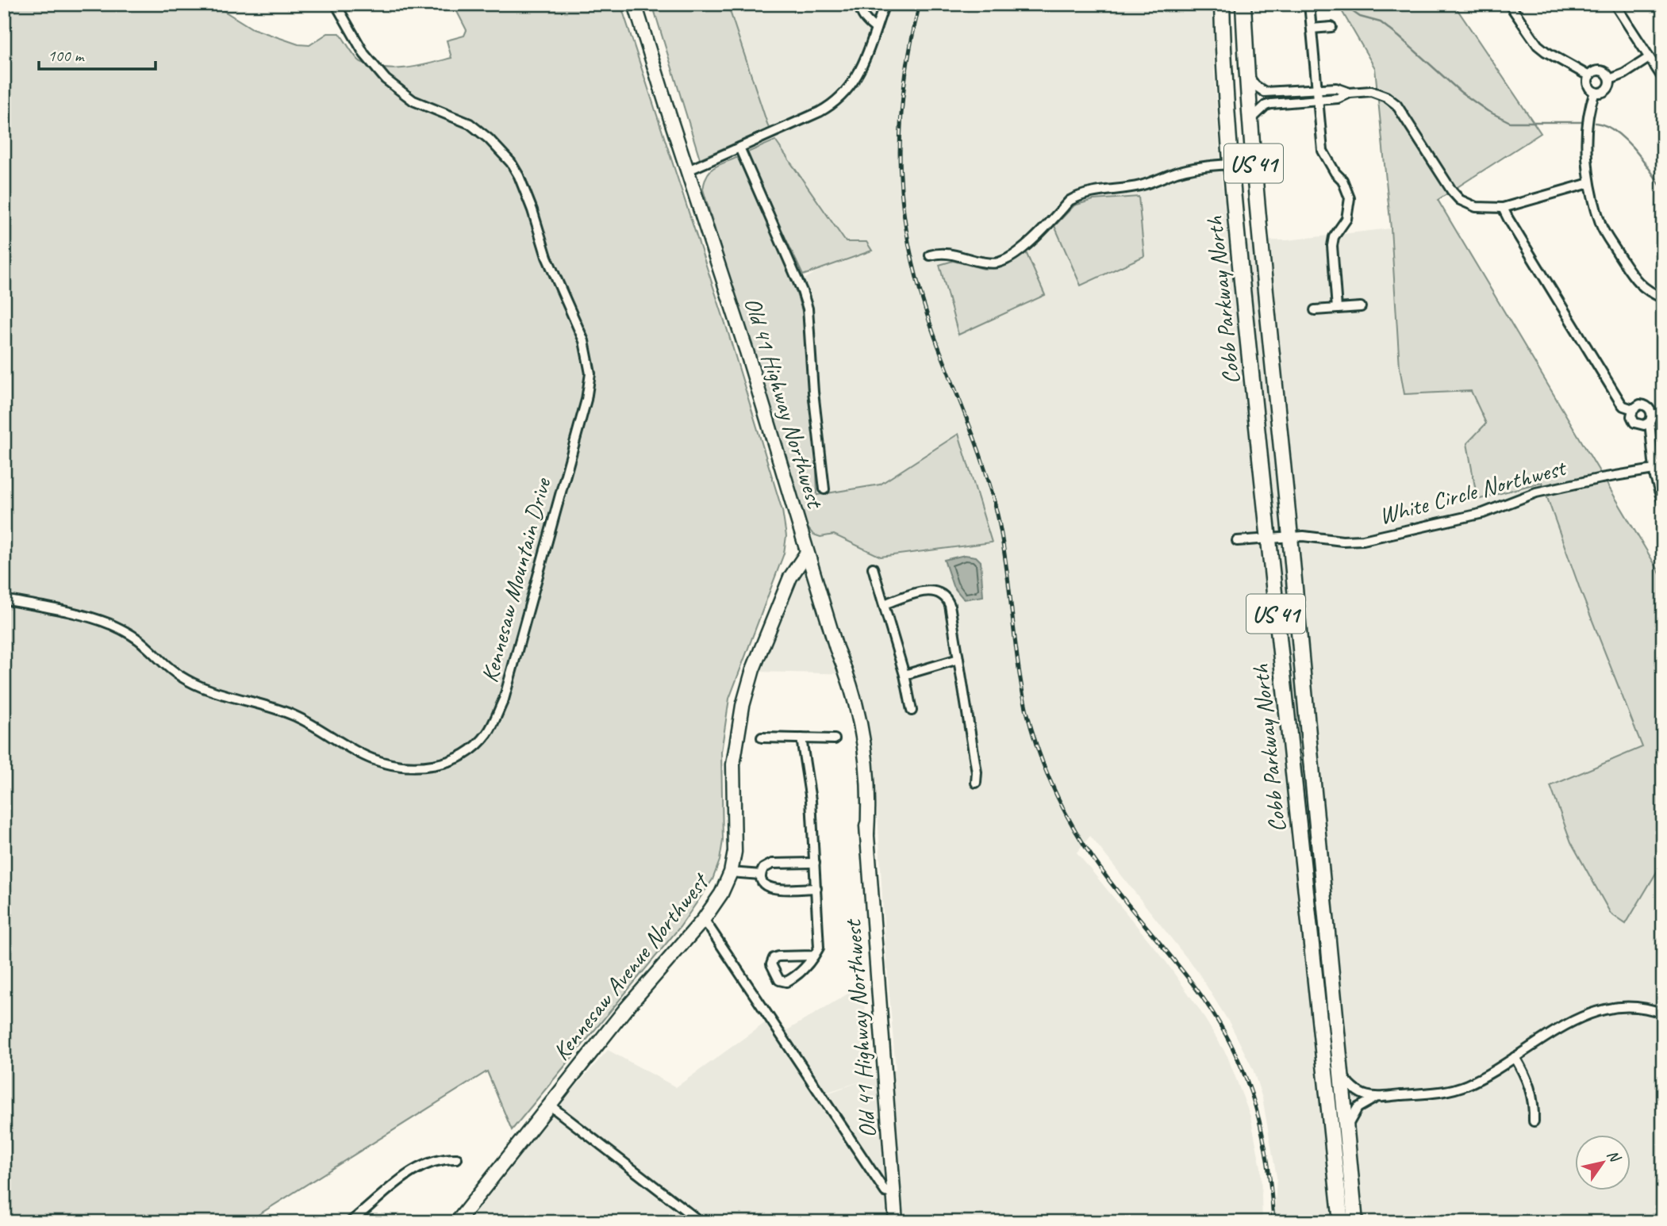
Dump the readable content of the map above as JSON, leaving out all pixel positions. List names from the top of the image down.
{
  "streets": {
    "main road": ["US 41", "Cobb Parkway North"],
    "street": [
      "Old 41 Highway Northwest",
      "White Circle Northwest",
      "Kennesaw Mountain Drive",
      "Kennesaw Avenue Northwest"
    ]
  },
  "crossings": [
    ["Cobb Parkway North", "White Circle Northwest"],
    ["Old 41 Highway Northwest", "Kennesaw Avenue Northwest"]
  ],
  "scale_bar": "100 m",
  "north": "top right"
}
